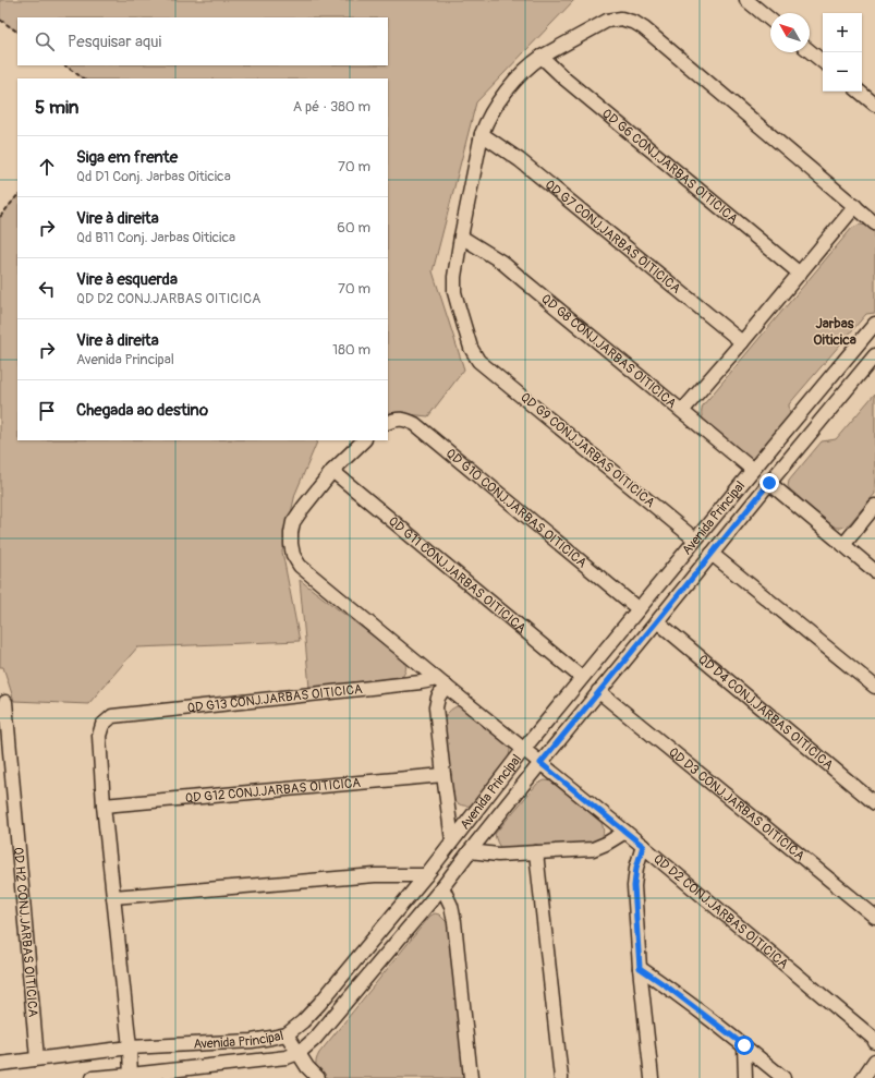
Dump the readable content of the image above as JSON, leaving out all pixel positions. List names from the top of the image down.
{
  "streets": {
    "street": [
      "QD G6 CONJ.JARBAS OITICICA",
      "QD G7 CONJ.JARBAS OITICICA",
      "QD G8 CONJ.JARBAS OITICICA",
      "QD G9 CONJ.JARBAS OITICICA",
      "QD G10 CONJ.JARBAS OITICICA",
      "Avenida Principal",
      "QD G11 CONJ.JARBAS OITICICA",
      "QD G13 CONJ.JARBAS OITICICA",
      "QD D4 CONJ.JARBAS OITICICA",
      "QD G12 CONJ.JARBAS OITICICA",
      "QD D3 CONJ.JARBAS OITICICA",
      "QD D2 CONJ.JARBAS OITICICA",
      "QD H2 CONJ.JARBAS OITICICA"
    ]
  },
  "crossings": [
    ["QD G8 CONJ.JARBAS OITICICA", "QD G9 CONJ.JARBAS OITICICA"],
    ["QD G8 CONJ.JARBAS OITICICA", "Avenida Principal"],
    ["QD G9 CONJ.JARBAS OITICICA", "Avenida Principal"],
    ["QD G10 CONJ.JARBAS OITICICA", "Avenida Principal"],
    ["Avenida Principal", "QD G11 CONJ.JARBAS OITICICA"],
    ["Avenida Principal", "QD D4 CONJ.JARBAS OITICICA"],
    ["Avenida Principal", "QD D3 CONJ.JARBAS OITICICA"],
    ["Avenida Principal", "QD D2 CONJ.JARBAS OITICICA"],
    ["Avenida Principal", "QD H2 CONJ.JARBAS OITICICA"],
    ["QD G13 CONJ.JARBAS OITICICA", "QD G12 CONJ.JARBAS OITICICA"]
  ],
  "districts": ["Jarbas Oiticica"],
  "north": "top left",
  "page": {
    "map_buttons": ["+", "−"],
    "search": "Pesquisar aqui",
    "heading": ["5 min", "A pé · 380 m"],
    "list": [
      ["Siga em frente", "Qd D1 Conj. Jarbas Oiticica", "70 m"],
      ["Vire à direita", "Qd B11 Conj. Jarbas Oiticica", "60 m"],
      ["Vire à esquerda", "QD D2 CONJ.JARBAS OITICICA", "70 m"],
      ["Vire à direita", "Avenida Principal", "180 m"],
      "Chegada ao destino"
    ]
  }
}
